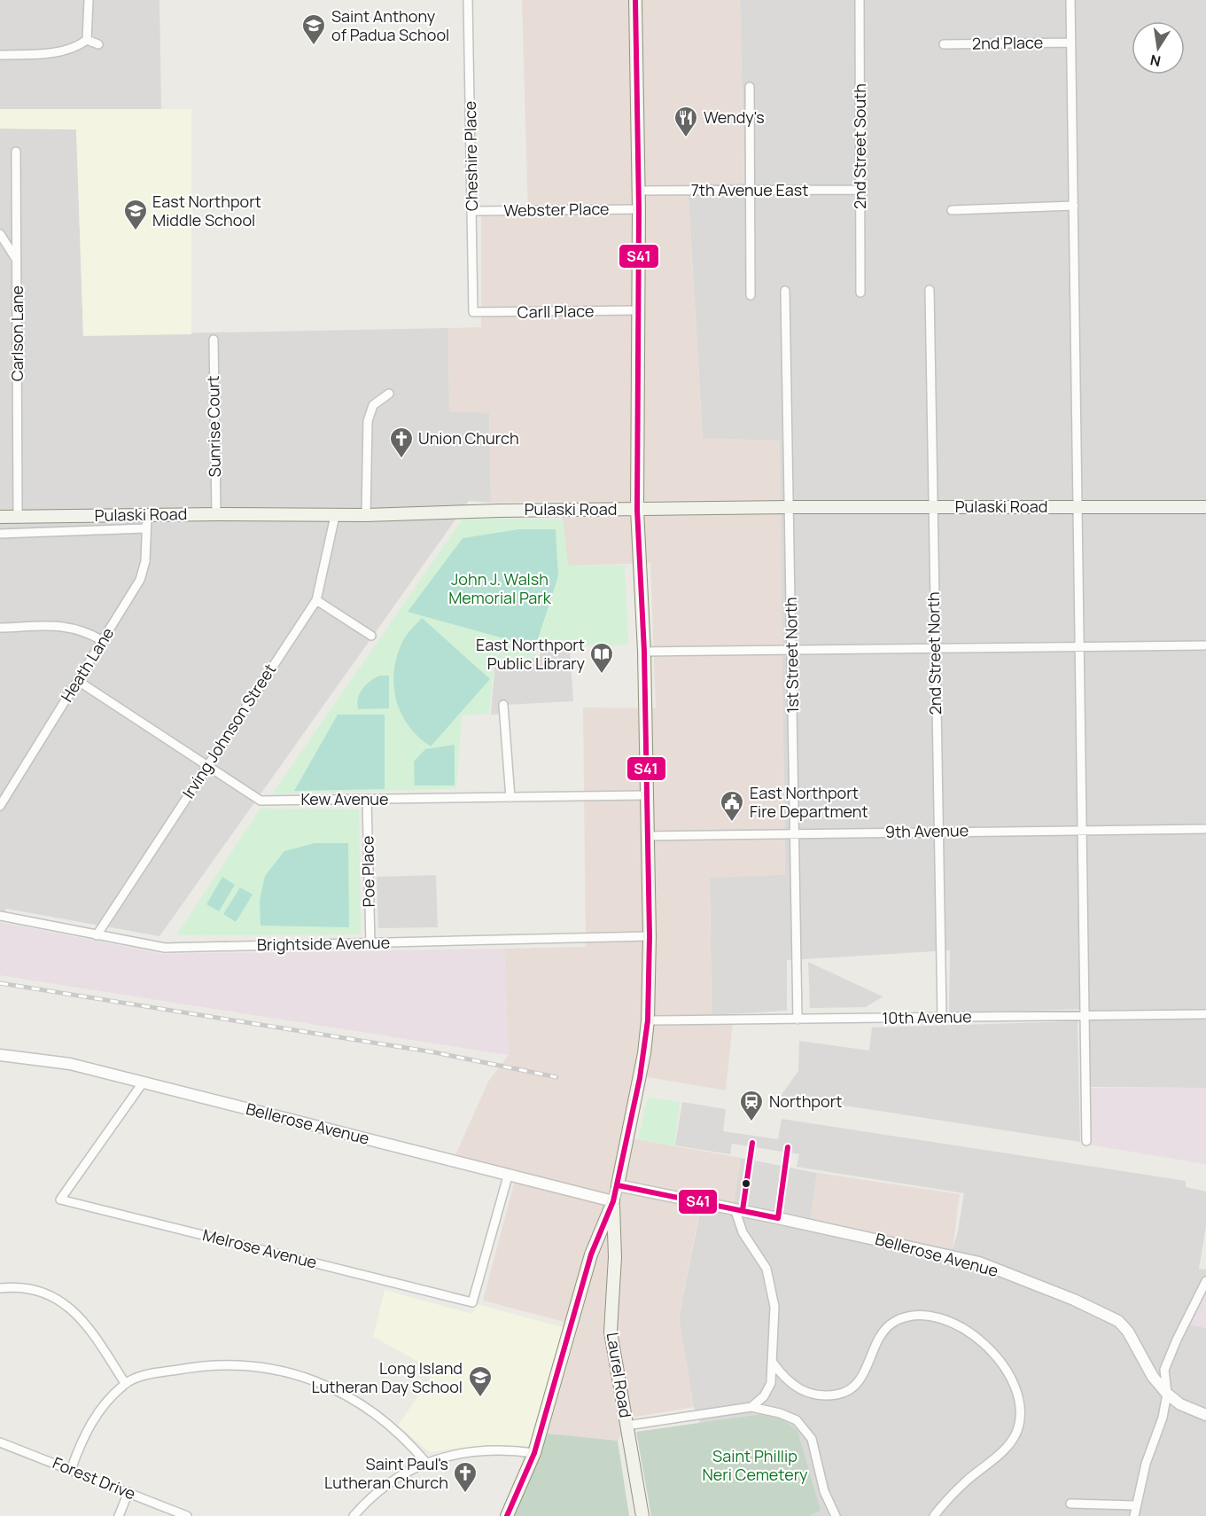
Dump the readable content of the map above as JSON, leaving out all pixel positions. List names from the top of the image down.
{
  "streets": {
    "main road": ["Pulaski Road", "Laurel Road"],
    "street": [
      "2nd Place",
      "2nd Street South",
      "Cheshire Place",
      "7th Avenue East",
      "Webster Place",
      "Carll Place",
      "Carlson Lane",
      "Sunrise Court",
      "2nd Street North",
      "1st Street North",
      "Heath Lane",
      "Irving Johnson Street",
      "Kew Avenue",
      "9th Avenue",
      "Poe Place",
      "Brightside Avenue",
      "10th Avenue",
      "Bellerose Avenue",
      "Melrose Avenue",
      "Forest Drive"
    ]
  },
  "crossings": [
    ["2nd Street South", "7th Avenue East"],
    ["Cheshire Place", "Webster Place"],
    ["Cheshire Place", "Carll Place"],
    ["Carlson Lane", "Pulaski Road"],
    ["Sunrise Court", "Pulaski Road"],
    ["Pulaski Road", "2nd Street North"],
    ["Pulaski Road", "1st Street North"],
    ["Pulaski Road", "Heath Lane"],
    ["Pulaski Road", "Irving Johnson Street"],
    ["2nd Street North", "9th Avenue"],
    ["2nd Street North", "10th Avenue"],
    ["1st Street North", "9th Avenue"],
    ["1st Street North", "10th Avenue"],
    ["Heath Lane", "Kew Avenue"],
    ["Irving Johnson Street", "Kew Avenue"],
    ["Irving Johnson Street", "Brightside Avenue"],
    ["Kew Avenue", "Poe Place"],
    ["Poe Place", "Brightside Avenue"],
    ["Bellerose Avenue", "Melrose Avenue"],
    ["Bellerose Avenue", "Laurel Road"]
  ],
  "parks": ["John J. Walsh Memorial Park", "Saint Phillip Neri Cemetery"],
  "places": {
    "school or university": ["Saint Anthony of Padua School", "East Northport Middle School", "Long Island Lutheran Day School"],
    "restaurant": ["Wendy's"],
    "church": ["Union Church", "Saint Paul's Lutheran Church"],
    "library": ["East Northport Public Library"],
    "public building": ["East Northport Fire Department"],
    "station": ["Northport"]
  },
  "lines": ["transit line S41"],
  "north": "bottom"
}
